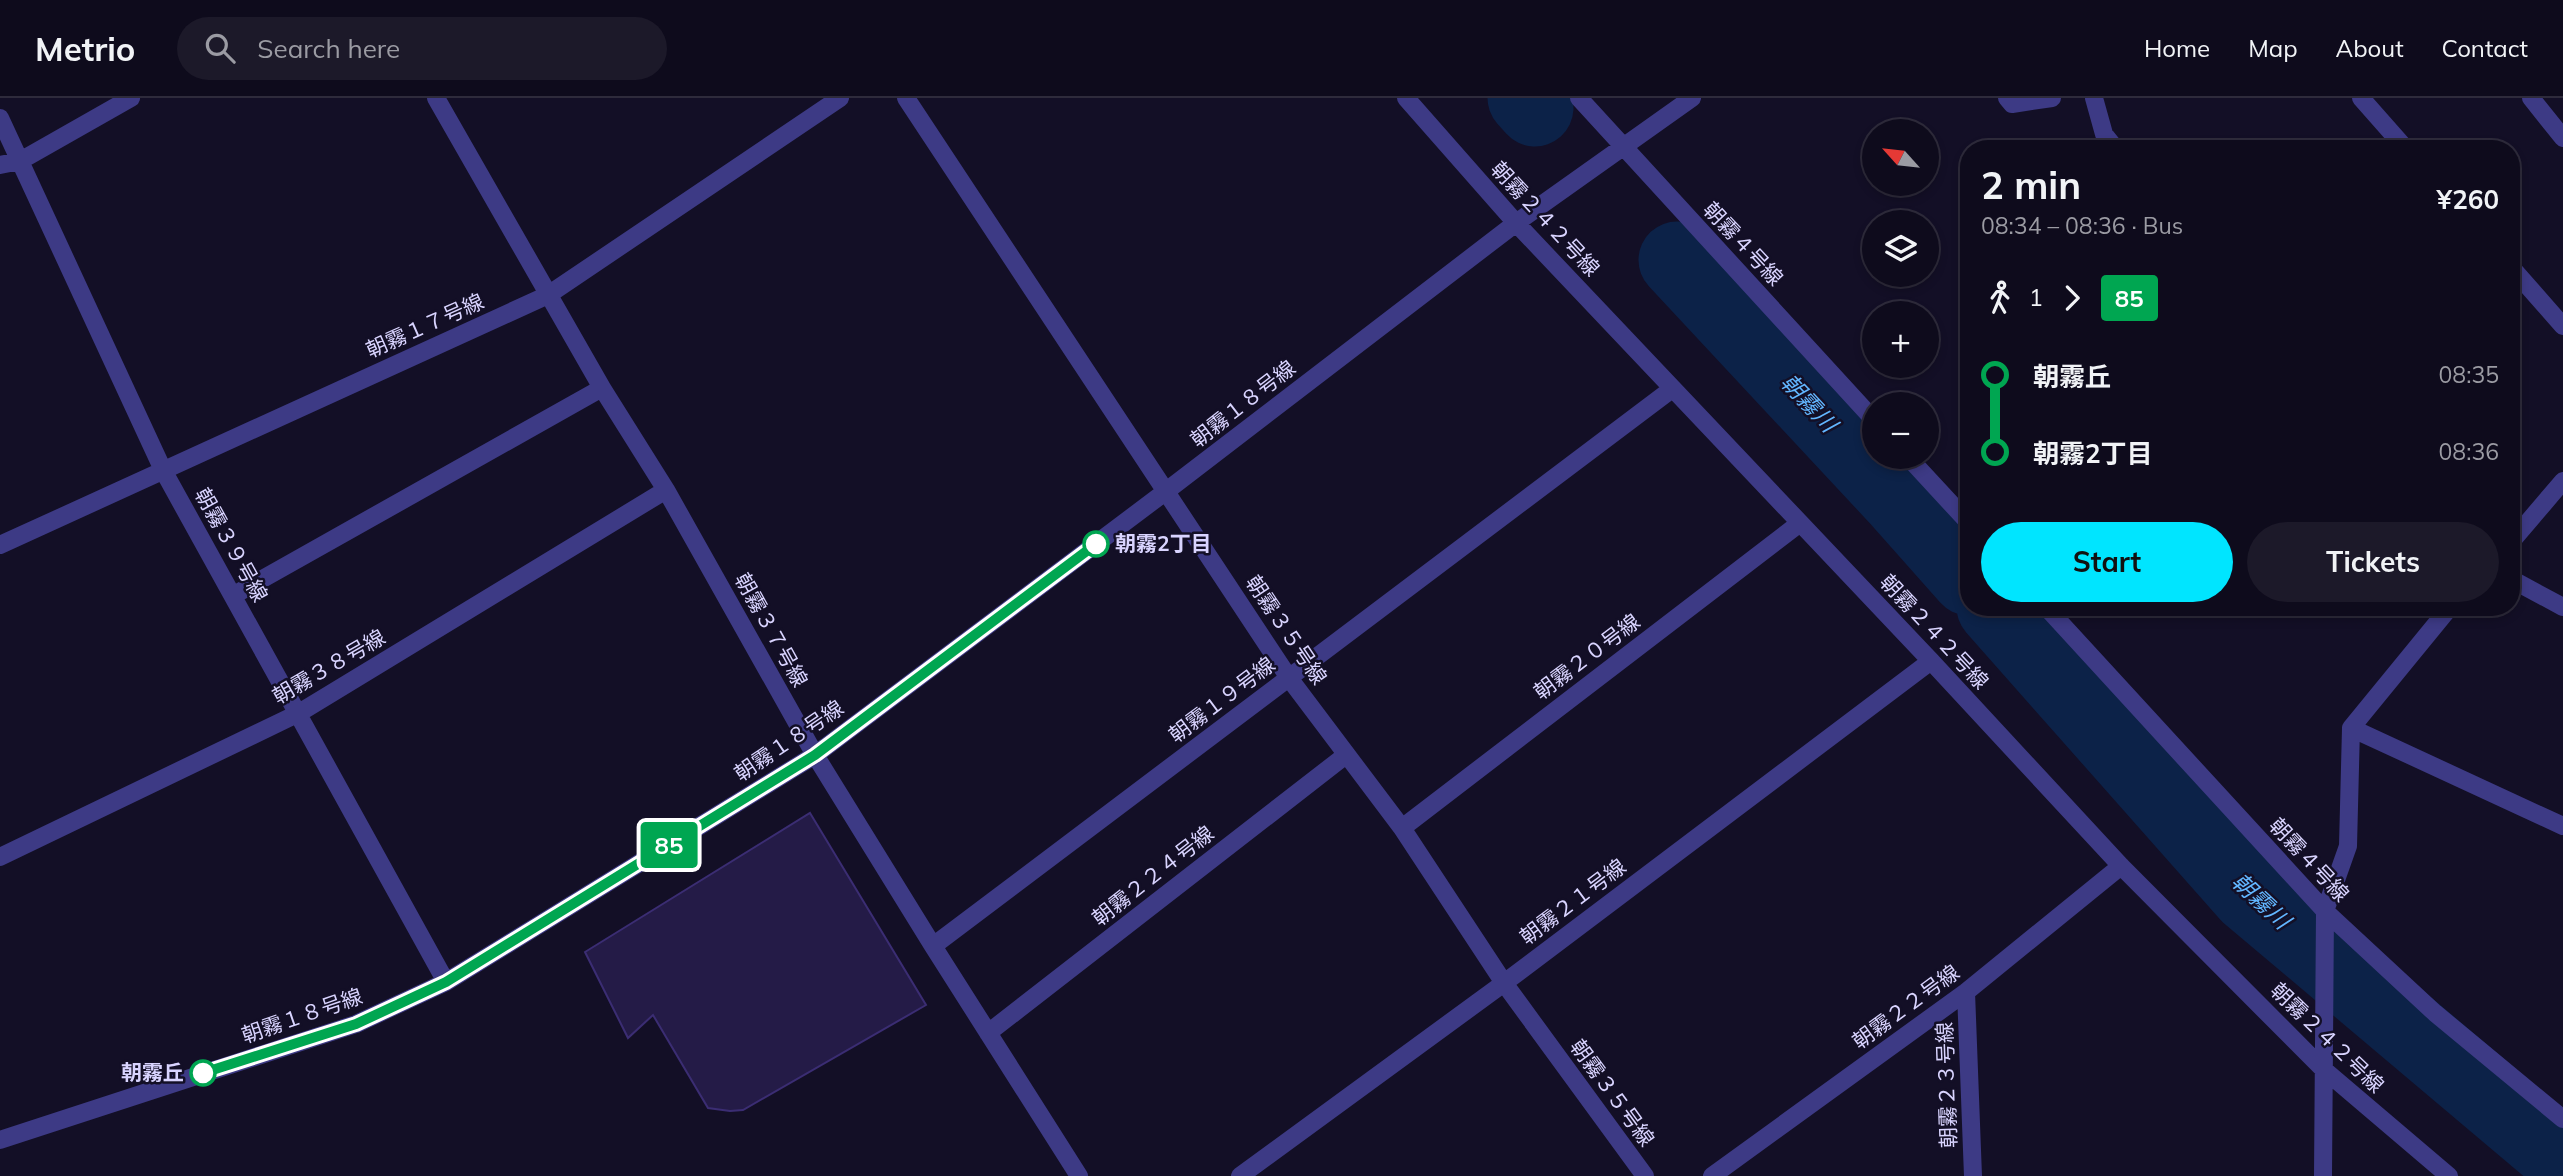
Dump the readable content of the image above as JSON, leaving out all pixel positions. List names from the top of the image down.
{
  "streets": {
    "street": [
      "朝霧２４２号線",
      "朝霧４号線",
      "朝霧１７号線",
      "朝霧１８号線",
      "朝霧３９号線",
      "朝霧３７号線",
      "朝霧３５号線",
      "朝霧２０号線",
      "朝霧３８号線",
      "朝霧１９号線",
      "朝霧２２４号線",
      "朝霧２１号線",
      "朝霧２２号線",
      "朝霧２３号線"
    ]
  },
  "crossings": [
    ["朝霧２４２号線", "朝霧１８号線"],
    ["朝霧２４２号線", "朝霧２０号線"],
    ["朝霧２４２号線", "朝霧１９号線"],
    ["朝霧２４２号線", "朝霧２１号線"],
    ["朝霧２４２号線", "朝霧２２号線"],
    ["朝霧４号線", "朝霧１８号線"],
    ["朝霧１７号線", "朝霧３９号線"],
    ["朝霧１７号線", "朝霧３７号線"],
    ["朝霧１８号線", "朝霧３９号線"],
    ["朝霧１８号線", "朝霧３７号線"],
    ["朝霧１８号線", "朝霧３５号線"],
    ["朝霧３９号線", "朝霧３８号線"],
    ["朝霧３７号線", "朝霧３８号線"],
    ["朝霧３７号線", "朝霧１９号線"],
    ["朝霧３７号線", "朝霧２２４号線"],
    ["朝霧３５号線", "朝霧２０号線"],
    ["朝霧３５号線", "朝霧１９号線"],
    ["朝霧３５号線", "朝霧２２４号線"],
    ["朝霧３５号線", "朝霧２１号線"],
    ["朝霧２２号線", "朝霧２３号線"]
  ],
  "water": ["朝霧川"],
  "places": ["朝霧2丁目", "朝霧丘"],
  "lines": ["bus line 85"],
  "north": "top left",
  "page": {
    "header": "Metrio",
    "search": "Search here",
    "nav": [
      "Home",
      "Map",
      "About",
      "Contact"
    ],
    "on_map": "85",
    "map_buttons": ["+", "−"],
    "heading": ["2 min", "08:34 – 08:36 · Bus", "¥260"],
    "legs": ["1", "85"],
    "list": [
      {
        "name": "朝霧丘",
        "value": "08:35"
      },
      {
        "name": "朝霧2丁目",
        "value": "08:36"
      }
    ],
    "buttons": ["Start", "Tickets"]
  }
}
